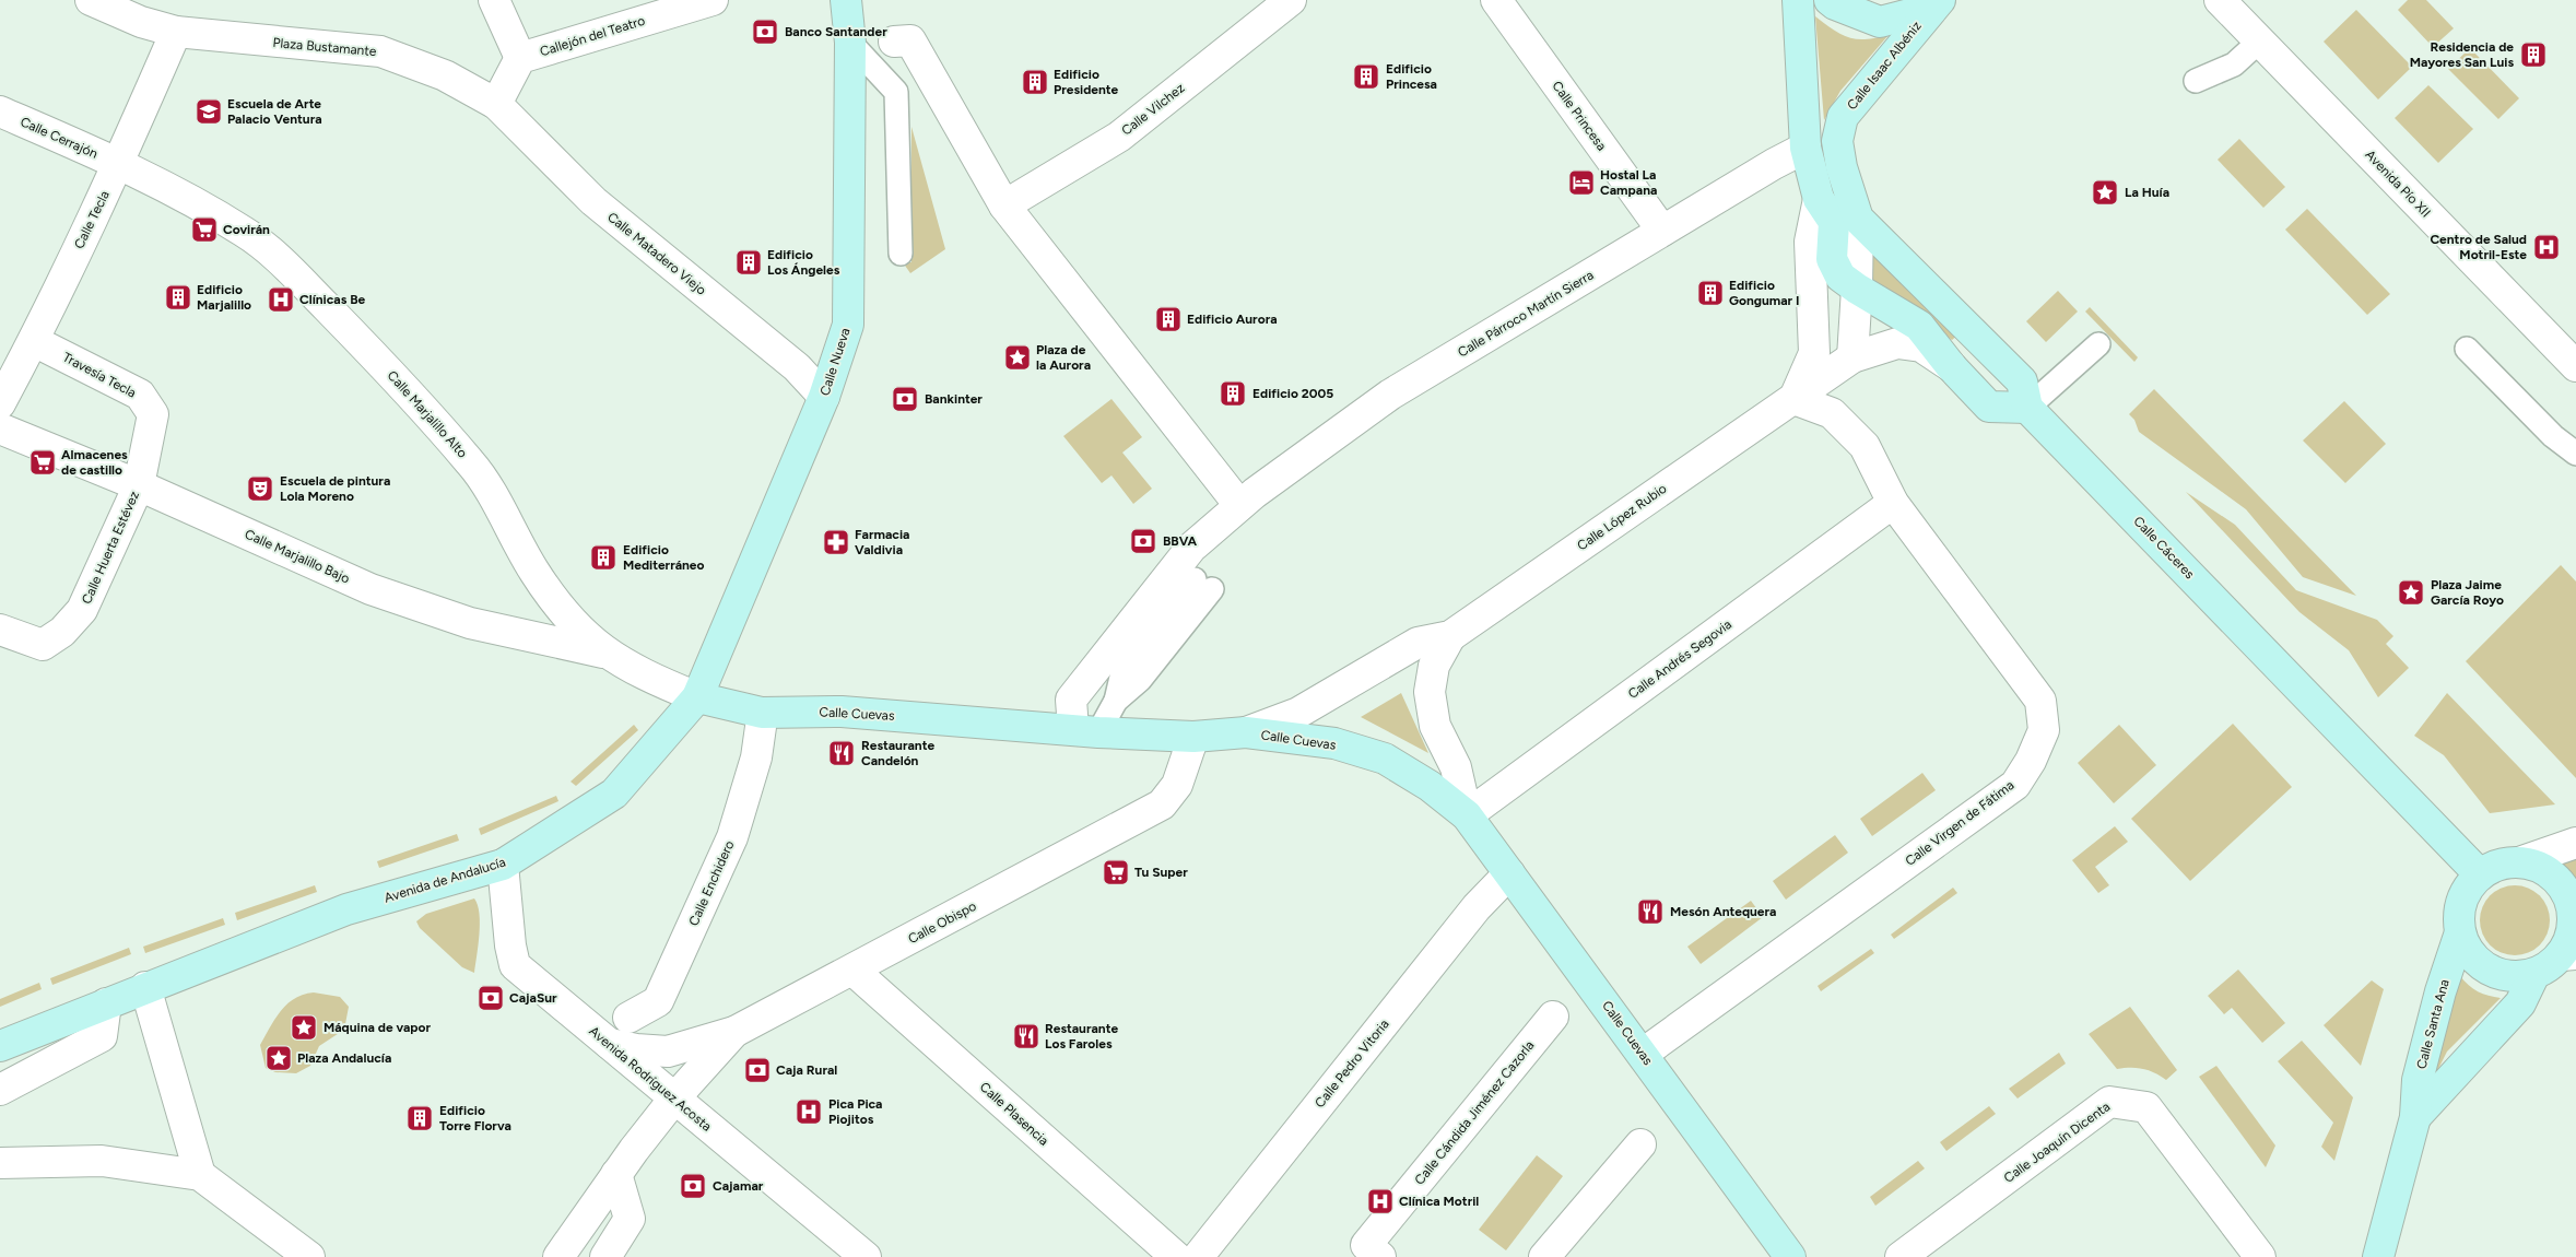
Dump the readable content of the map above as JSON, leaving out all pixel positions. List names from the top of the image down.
{
  "streets": {
    "main road": [
      "Calle Isaac Albéniz",
      "Calle Nueva",
      "Calle López Rubio",
      "Calle Cáceres",
      "Calle Cuevas",
      "Avenida de Andalucía",
      "Calle Santa Ana"
    ],
    "street": [
      "Callejón del Teatro",
      "Plaza Bustamante",
      "Calle Vilchez",
      "Calle Princesa",
      "Calle Cerrajón",
      "Avenida Pío XII",
      "Calle Tecla",
      "Calle Matadero Viejo",
      "Calle Párroco Martín Sierra",
      "Travesía Tecla",
      "Calle Marjalillo Alto",
      "Calle Huerta Estévez",
      "Calle Marjalillo Bajo",
      "Calle Andrés Segovia",
      "Calle Virgen de Fátima",
      "Calle Enchidero",
      "Calle Obispo",
      "Calle Pedro Vitoria",
      "Avenida Rodríguez Acosta",
      "Calle Cándida Jiménez Cazorla",
      "Calle Plasencia",
      "Calle Joaquín Dicenta"
    ]
  },
  "crossings": [
    ["Callejón del Teatro", "Plaza Bustamante"],
    ["Callejón del Teatro", "Calle Matadero Viejo"],
    ["Plaza Bustamante", "Calle Tecla"],
    ["Plaza Bustamante", "Calle Matadero Viejo"],
    ["Calle Princesa", "Calle Párroco Martín Sierra"],
    ["Calle Cerrajón", "Calle Tecla"],
    ["Calle Cerrajón", "Calle Marjalillo Alto"],
    ["Calle Tecla", "Travesía Tecla"],
    ["Calle Tecla", "Calle Marjalillo Alto"],
    ["Calle Matadero Viejo", "Calle Nueva"],
    ["Calle Párroco Martín Sierra", "Calle López Rubio"],
    ["Calle Nueva", "Calle Marjalillo Alto"],
    ["Calle Nueva", "Calle Cuevas"],
    ["Calle Nueva", "Avenida de Andalucía"],
    ["Travesía Tecla", "Calle Huerta Estévez"],
    ["Travesía Tecla", "Calle Marjalillo Bajo"],
    ["Calle Marjalillo Alto", "Calle Marjalillo Bajo"],
    ["Calle Marjalillo Alto", "Calle Cuevas"],
    ["Calle Marjalillo Alto", "Avenida de Andalucía"],
    ["Calle López Rubio", "Calle Cáceres"],
    ["Calle López Rubio", "Calle Andrés Segovia"],
    ["Calle López Rubio", "Calle Cuevas"],
    ["Calle López Rubio", "Calle Virgen de Fátima"],
    ["Calle Huerta Estévez", "Calle Marjalillo Bajo"],
    ["Calle Cáceres", "Calle Santa Ana"],
    ["Calle Andrés Segovia", "Calle Cuevas"],
    ["Calle Andrés Segovia", "Calle Virgen de Fátima"],
    ["Calle Cuevas", "Calle Virgen de Fátima"],
    ["Calle Cuevas", "Avenida de Andalucía"],
    ["Calle Cuevas", "Calle Obispo"],
    ["Calle Cuevas", "Calle Pedro Vitoria"],
    ["Avenida de Andalucía", "Avenida Rodríguez Acosta"],
    ["Calle Obispo", "Avenida Rodríguez Acosta"],
    ["Calle Obispo", "Calle Plasencia"]
  ],
  "places": {
    "bank": [
      "Banco Santander",
      "Bankinter",
      "BBVA",
      "CajaSur",
      "Caja Rural",
      "Cajamar"
    ],
    "building": [
      "Residencia de Mayores San Luis",
      "Edificio Princesa",
      "Edificio Presidente",
      "Edificio Los Ángeles",
      "Edificio Gongumar I",
      "Edificio Marjalillo",
      "Edificio Aurora",
      "Edificio 2005",
      "Edificio Mediterráneo",
      "Edificio Torre Florva"
    ],
    "school or university": ["Escuela de Arte Palacio Ventura"],
    "hotel": ["Hostal La Campana"],
    "place": [
      "La Huía",
      "Plaza de la Aurora",
      "Plaza Jaime García Royo",
      "Máquina de vapor",
      "Plaza Andalucía"
    ],
    "supermarket": ["Covirán", "Almacenes de castillo", "Tu Super"],
    "hospital": [
      "Centro de Salud Motril-Este",
      "Clínicas Be",
      "Pica Pica Piojitos",
      "Clínica Motril"
    ],
    "theatre": ["Escuela de pintura Lola Moreno"],
    "pharmacy": ["Farmacia Valdivia"],
    "restaurant": ["Restaurante Candelón", "Mesón Antequera", "Restaurante Los Faroles"]
  }
}
